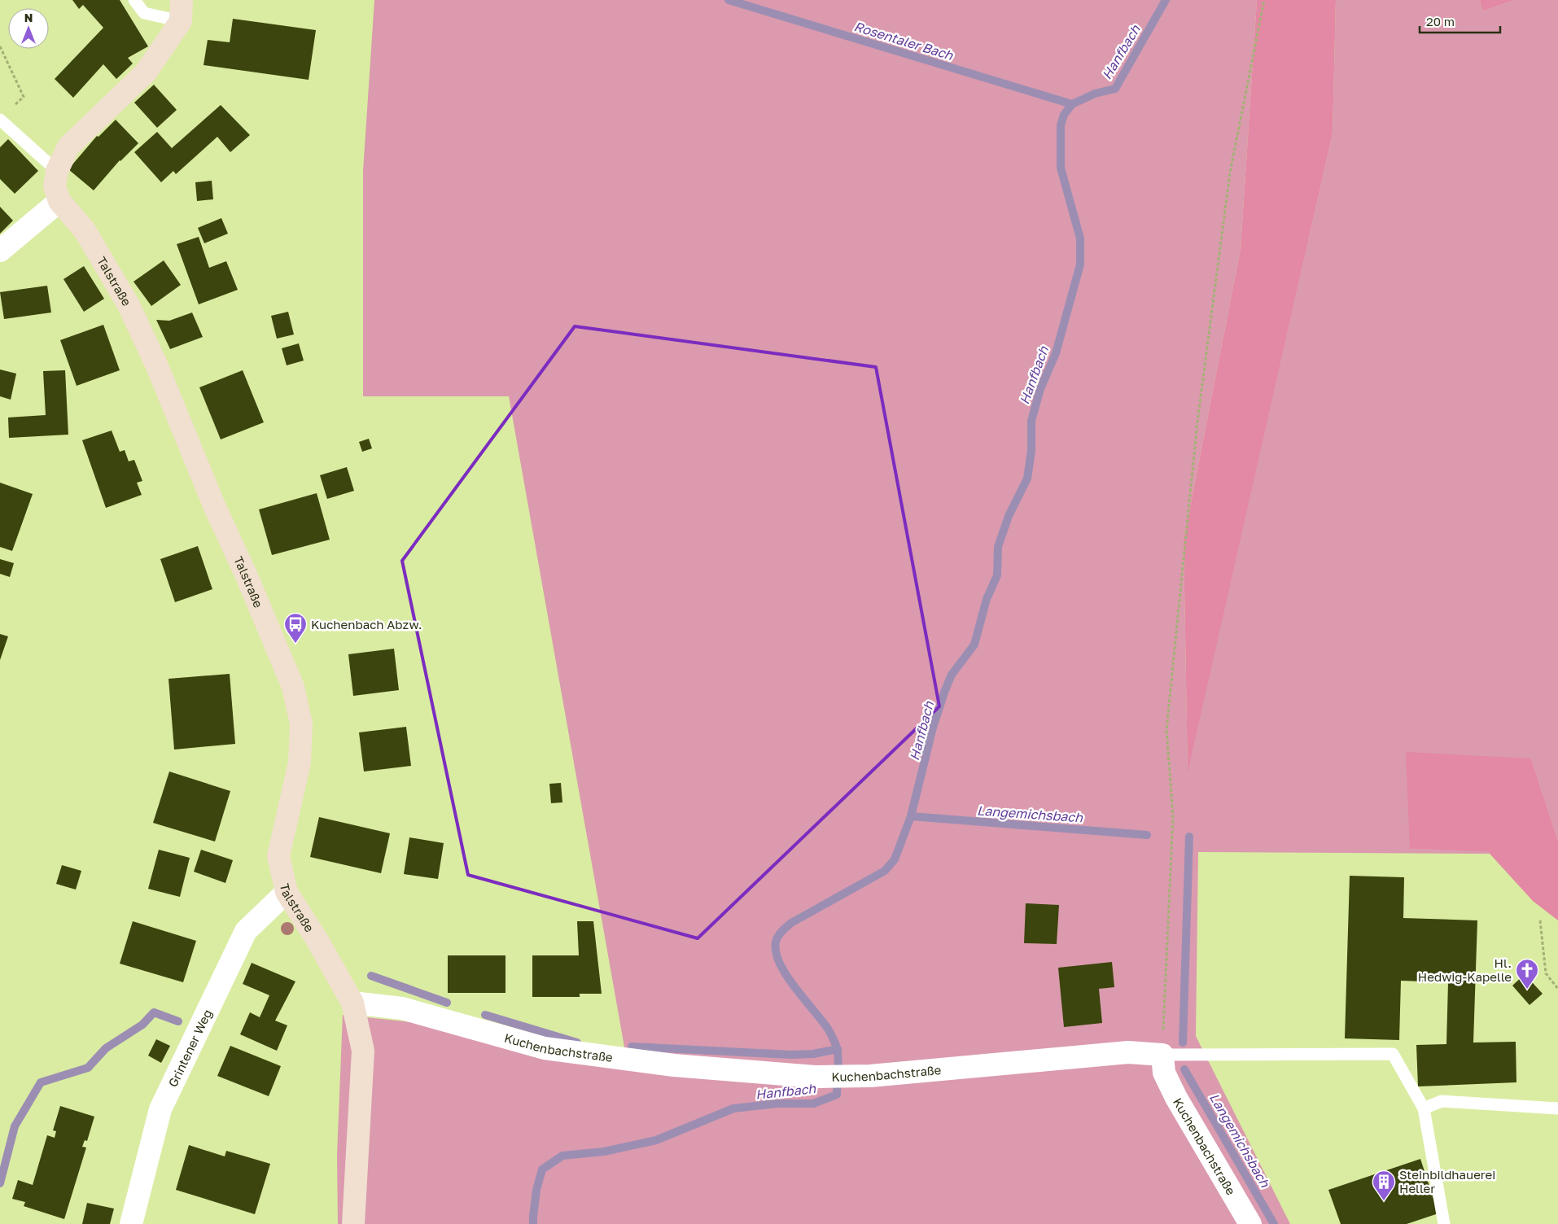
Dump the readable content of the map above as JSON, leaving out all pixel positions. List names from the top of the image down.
{
  "streets": {
    "main road": ["Talstraße"],
    "street": ["Kuchenbachstraße", "Grintener Weg"]
  },
  "crossings": [
    ["Talstraße", "Kuchenbachstraße"],
    ["Talstraße", "Grintener Weg"]
  ],
  "water": ["Rosentaler Bach", "Hanfbach", "Langemichsbach"],
  "places": {
    "bus stop": ["Kuchenbach Abzw."],
    "church": ["Hl. Hedwig-Kapelle"],
    "building": ["Steinbildhauerei Heller"]
  },
  "scale_bar": "20 m",
  "north": "top"
}
